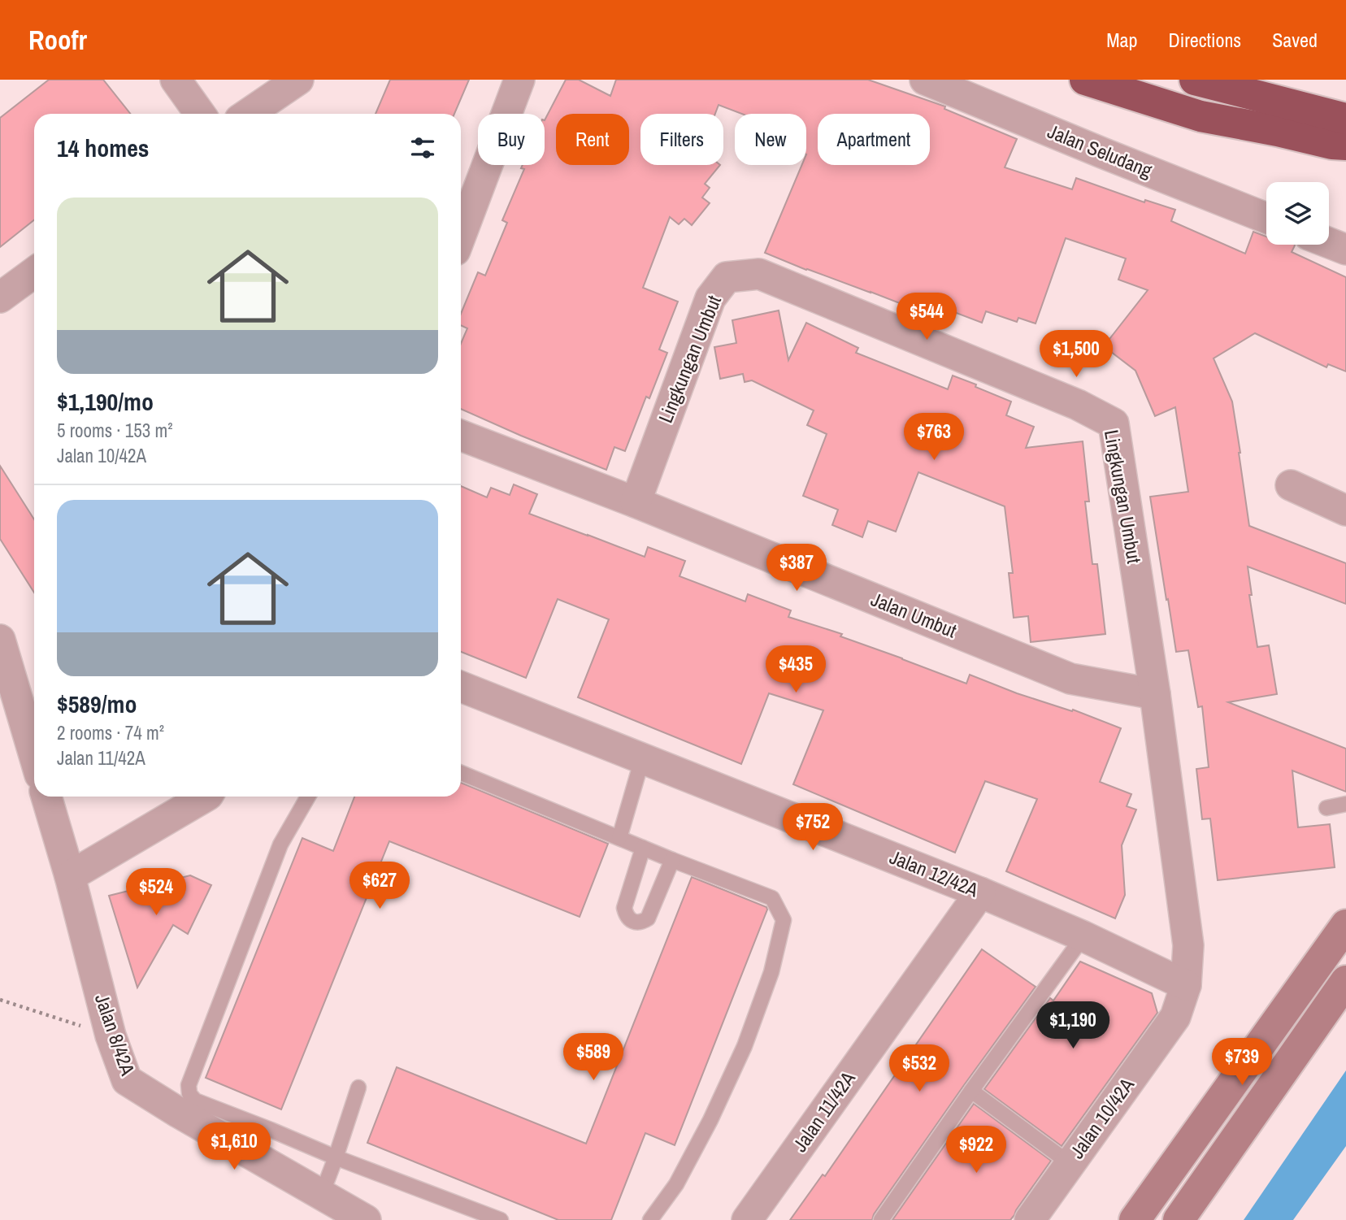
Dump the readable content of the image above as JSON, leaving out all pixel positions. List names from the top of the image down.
{
  "streets": {
    "street": [
      "Jalan Seludang",
      "Lingkungan Umbut",
      "Jalan Umbut",
      "Jalan 12/42A",
      "Jalan 8/42A",
      "Jalan 11/42A",
      "Jalan 10/42A"
    ]
  },
  "crossings": [
    ["Lingkungan Umbut", "Jalan Umbut"],
    ["Lingkungan Umbut", "Jalan 12/42A"],
    ["Lingkungan Umbut", "Jalan 10/42A"],
    ["Jalan 12/42A", "Jalan 11/42A"],
    ["Jalan 12/42A", "Jalan 10/42A"]
  ],
  "page": {
    "header": "Roofr",
    "nav": ["Map", "Directions", "Saved"],
    "chip": [
      "Buy",
      "Rent",
      "Filters",
      "New",
      "Apartment"
    ],
    "heading": "14 homes",
    "list": [
      {
        "name": "$1,190/mo",
        "note": "5 rooms · 153 m² · Jalan 10/42A"
      },
      {
        "name": "$589/mo",
        "note": "2 rooms · 74 m² · Jalan 11/42A"
      }
    ],
    "price": [
      "$544",
      "$1,500",
      "$763",
      "$387",
      "$435",
      "$752",
      "$627",
      "$524",
      "$1,190",
      "$589",
      "$739",
      "$532",
      "$1,610",
      "$922"
    ]
  }
}
